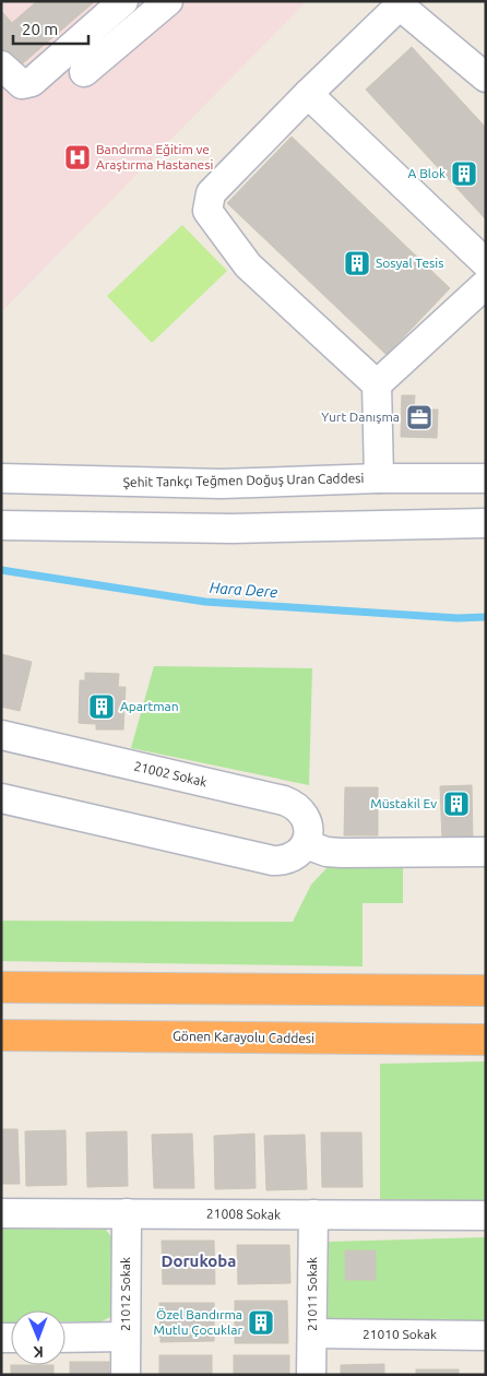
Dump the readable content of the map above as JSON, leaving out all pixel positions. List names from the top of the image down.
{
  "streets": {
    "highway": ["Gönen Karayolu Caddesi"],
    "street": [
      "Şehit Tankçı Teğmen Doğuş Uran Caddesi",
      "21002 Sokak",
      "21008 Sokak",
      "21012 Sokak",
      "21011 Sokak",
      "21010 Sokak"
    ]
  },
  "crossings": [
    ["21008 Sokak", "21012 Sokak"],
    ["21008 Sokak", "21011 Sokak"],
    ["21011 Sokak", "21010 Sokak"]
  ],
  "districts": ["Dorukoba"],
  "water": ["Hara Dere"],
  "places": {
    "hospital": ["Bandırma Eğitim ve Araştırma Hastanesi"],
    "building": [
      "A Blok",
      "Sosyal Tesis",
      "Apartman",
      "Müstakil Ev",
      "Özel Bandırma Mutlu Çocuklar"
    ],
    "office": ["Yurt Danışma"]
  },
  "scale_bar": "20 m",
  "north": "bottom"
}
